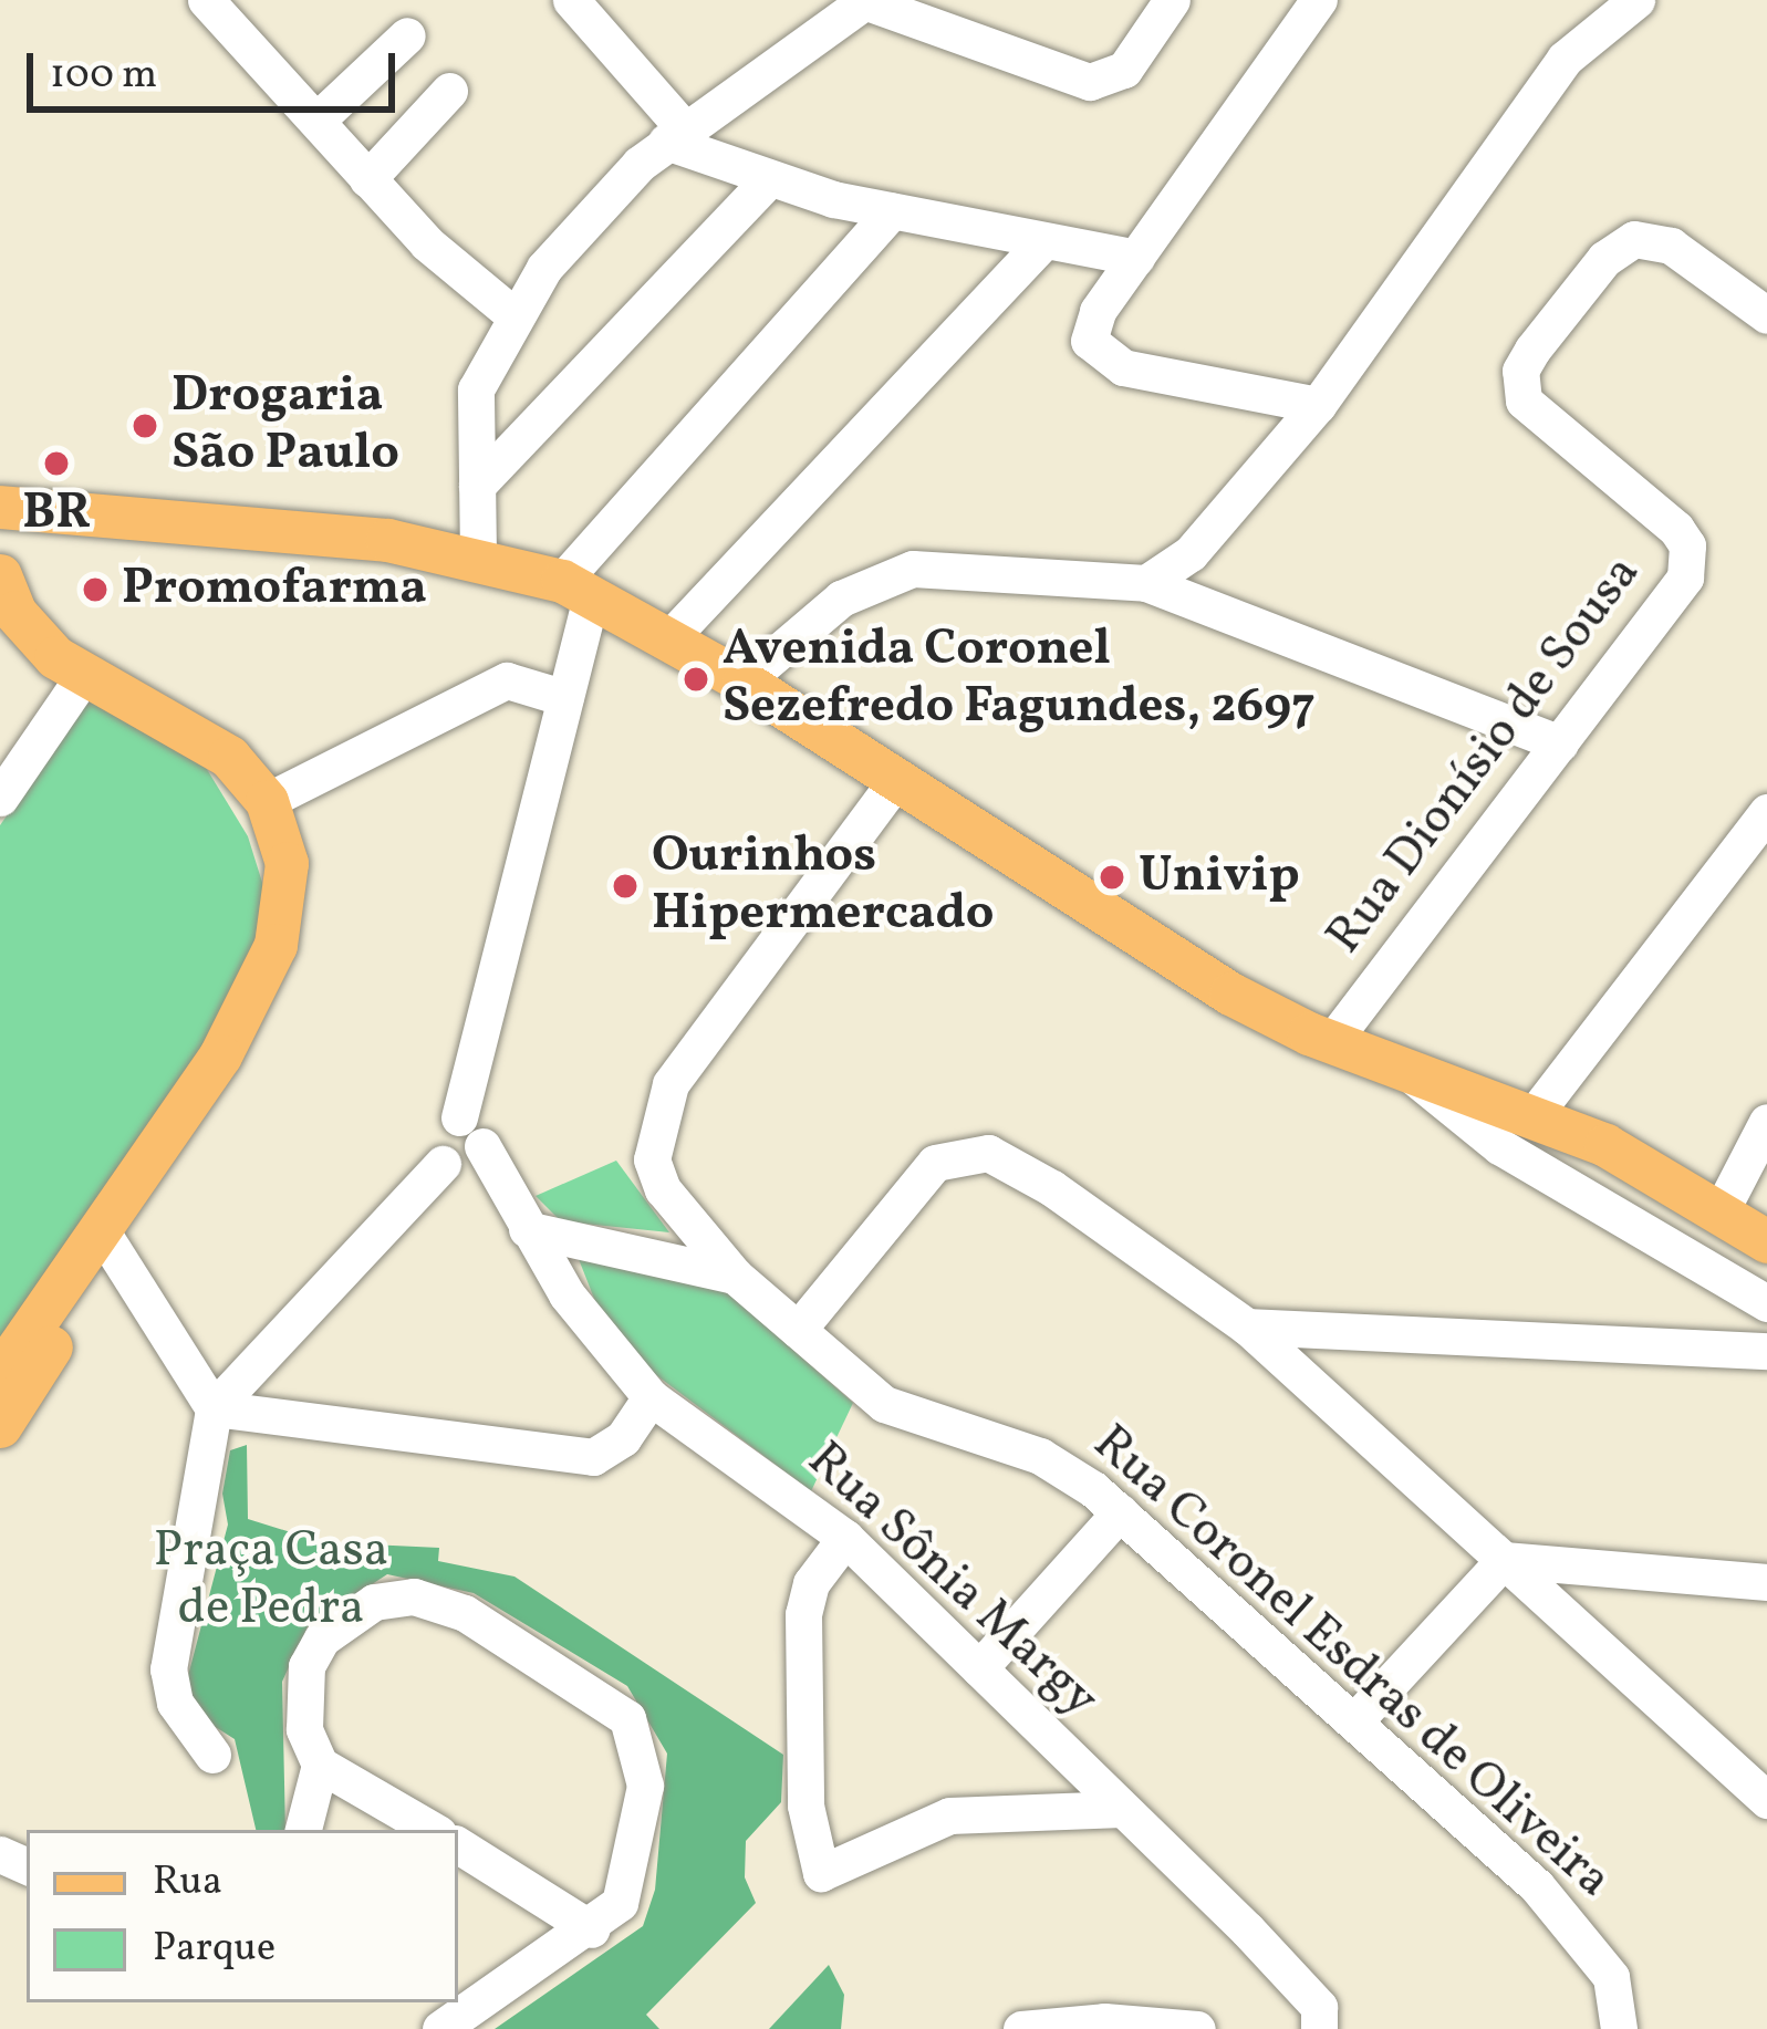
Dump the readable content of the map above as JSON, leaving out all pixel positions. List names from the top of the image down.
{
  "streets": {
    "street": ["Rua Dionísio de Sousa", "Rua Sônia Margy", "Rua Coronel Esdras de Oliveira"]
  },
  "parks": ["Praça Casa de Pedra"],
  "places": [
    "Drogaria São Paulo",
    "BR",
    "Promofarma",
    "Avenida Coronel Sezefredo Fagundes, 2697",
    "Univip",
    "Ourinhos Hipermercado"
  ],
  "legend": ["Rua", "Parque"],
  "scale_bar": "100 m"
}
